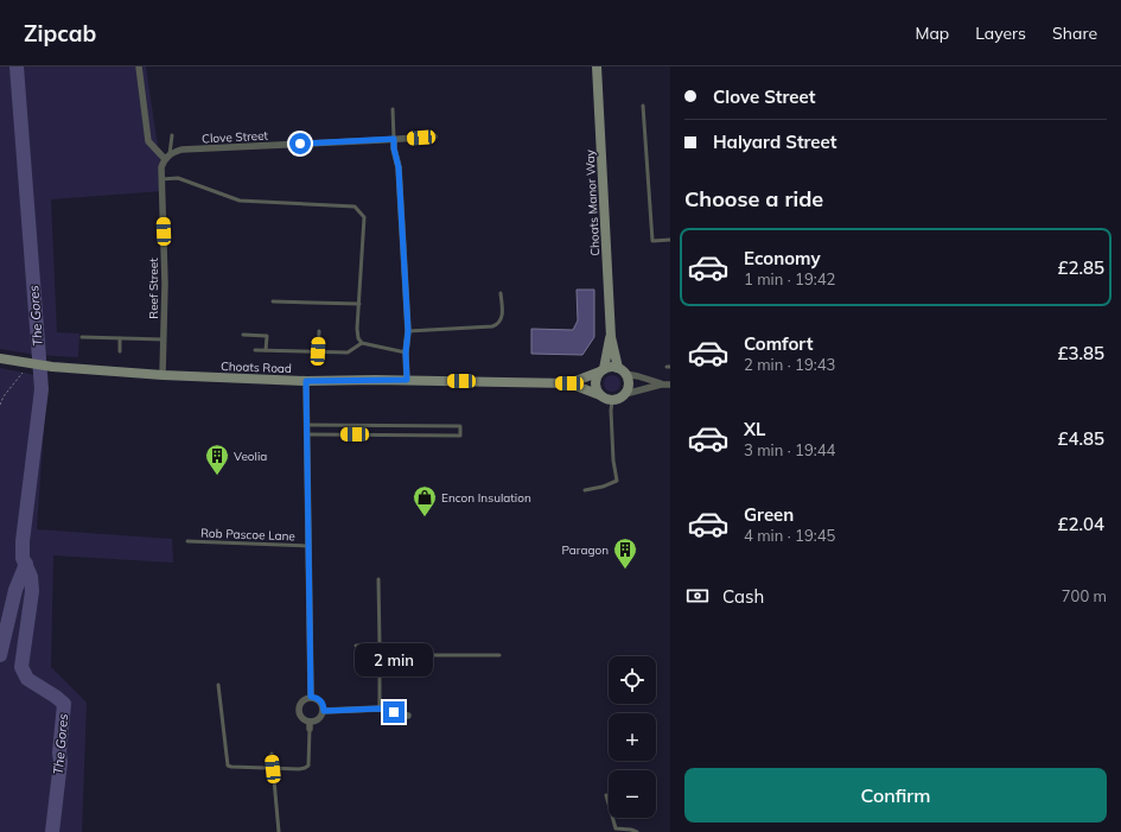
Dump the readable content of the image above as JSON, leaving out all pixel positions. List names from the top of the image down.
{
  "streets": {
    "street": [
      "Clove Street",
      "Choats Manor Way",
      "Reef Street",
      "Choats Road"
    ],
    "lane": ["Rob Pascoe Lane"]
  },
  "crossings": [
    ["Clove Street", "Reef Street"],
    ["Choats Manor Way", "Choats Road"],
    ["Reef Street", "Choats Road"]
  ],
  "water": ["The Gores"],
  "places": {
    "building": ["Veolia", "Paragon"],
    "shop": ["Encon Insulation"]
  },
  "page": {
    "header": "Zipcab",
    "nav": ["Map", "Layers", "Share"],
    "banner": ["Clove Street", "Halyard Street"],
    "heading": "Choose a ride",
    "list": [
      {
        "name": "Economy",
        "note": "1 min · 19:42",
        "value": "£2.85"
      },
      {
        "name": "Comfort",
        "note": "2 min · 19:43",
        "value": "£3.85"
      },
      {
        "name": "XL",
        "note": "3 min · 19:44",
        "value": "£4.85"
      },
      {
        "name": "Green",
        "note": "4 min · 19:45",
        "value": "£2.04"
      }
    ],
    "pay": ["Cash", "700 m"],
    "bubble": "2 min",
    "map_buttons": ["+", "−"],
    "buttons": "Confirm"
  }
}
